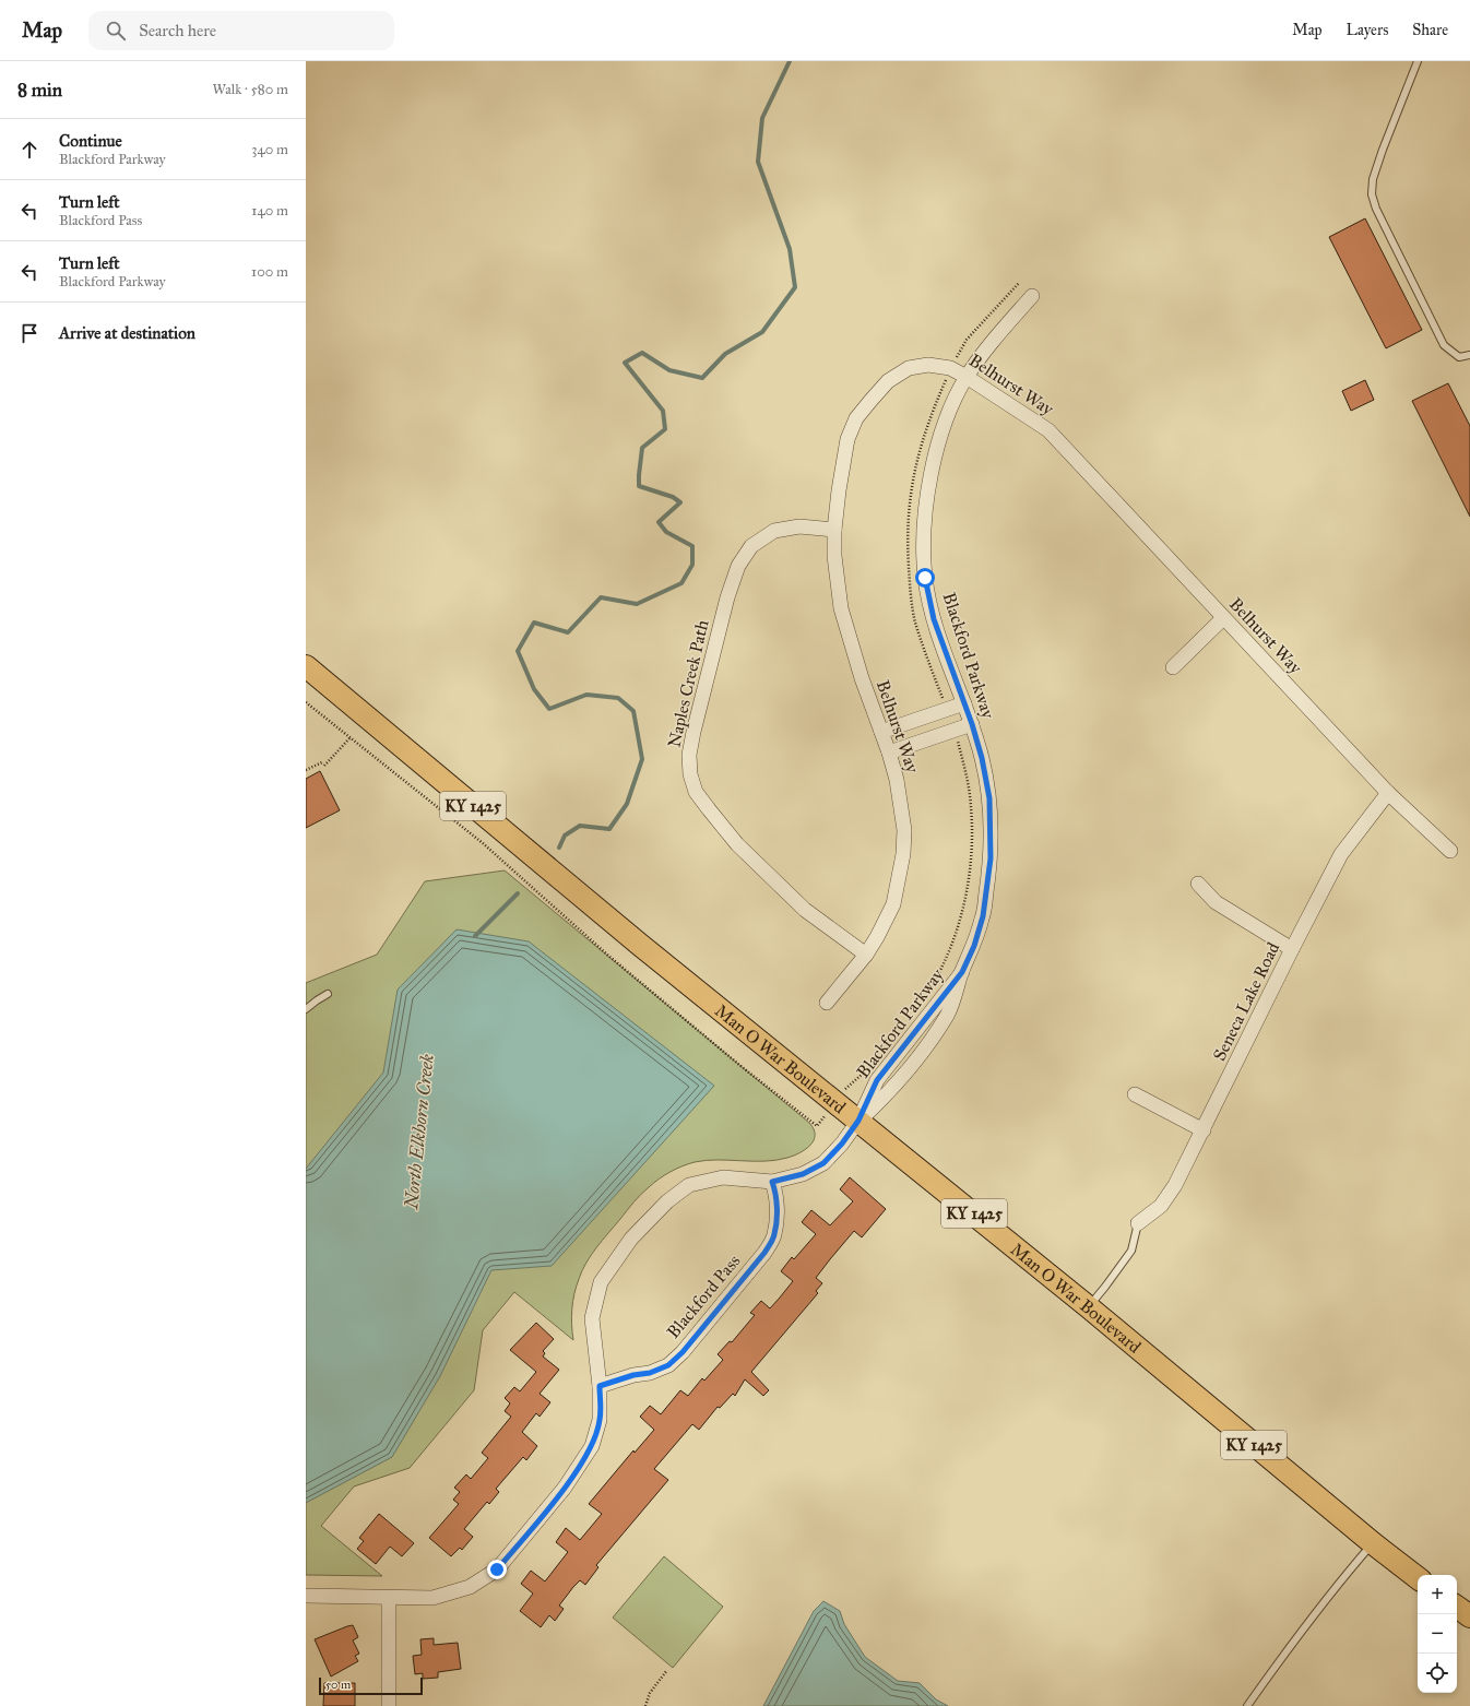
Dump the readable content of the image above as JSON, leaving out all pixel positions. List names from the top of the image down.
{
  "streets": {
    "main road": ["KY 1425", "Man O War Boulevard"],
    "street": [
      "Belhurst Way",
      "Blackford Parkway",
      "Naples Creek Path",
      "Seneca Lake Road",
      "Blackford Pass"
    ]
  },
  "crossings": [
    ["Belhurst Way", "Blackford Parkway"],
    ["Belhurst Way", "Naples Creek Path"],
    ["Belhurst Way", "Seneca Lake Road"],
    ["Blackford Parkway", "Man O War Boulevard"],
    ["Blackford Parkway", "Blackford Pass"]
  ],
  "water": ["North Elkhorn Creek"],
  "scale_bar": "50 m",
  "page": {
    "header": "Map",
    "search": "Search here",
    "nav": ["Map", "Layers", "Share"],
    "heading": ["8 min", "Walk · 580 m"],
    "list": [
      ["Continue", "Blackford Parkway", "340 m"],
      ["Turn left", "Blackford Pass", "140 m"],
      ["Turn left", "Blackford Parkway", "100 m"],
      "Arrive at destination"
    ],
    "map_buttons": ["+", "−"],
    "scale": "50 m"
  }
}
